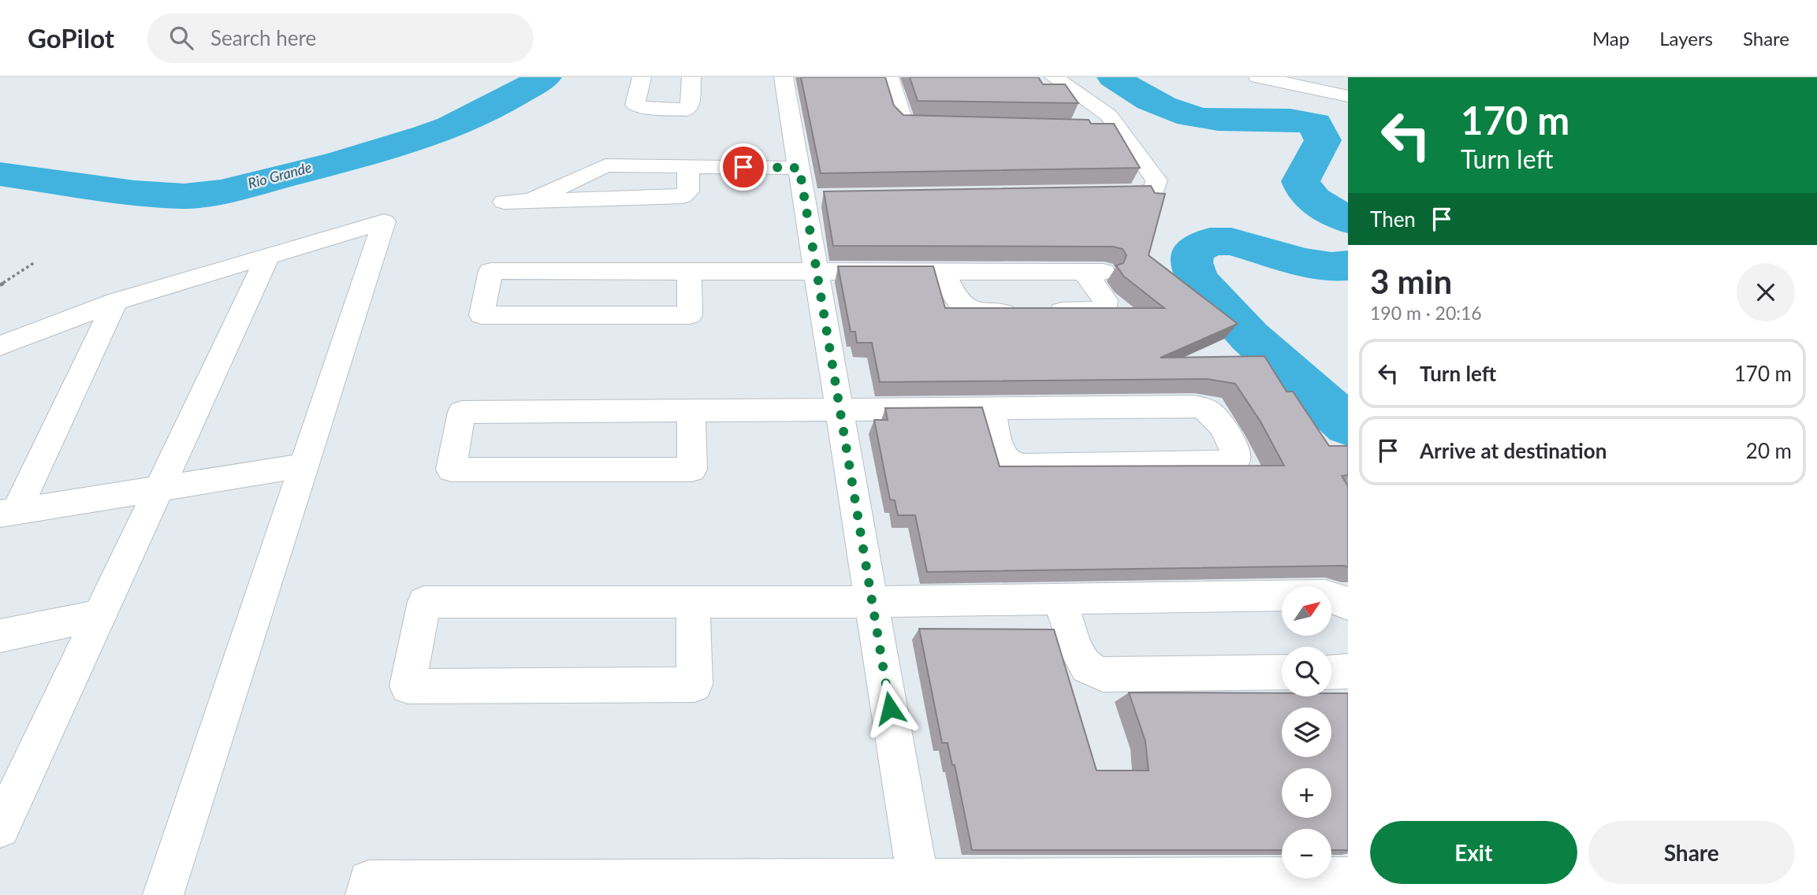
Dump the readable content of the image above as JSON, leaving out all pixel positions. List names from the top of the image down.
{
  "water": ["Rio Grande"],
  "north": "top right",
  "page": {
    "header": "GoPilot",
    "search": "Search here",
    "nav": ["Map", "Layers", "Share"],
    "turn": ["170 m", "Turn left"],
    "then": "Then",
    "heading": ["3 min", "190 m · 20:16"],
    "list": [
      {
        "name": "Turn left",
        "value": "170 m"
      },
      {
        "name": "Arrive at destination",
        "value": "20 m"
      }
    ],
    "map_buttons": ["+", "−"],
    "buttons": ["Exit", "Share"]
  }
}
